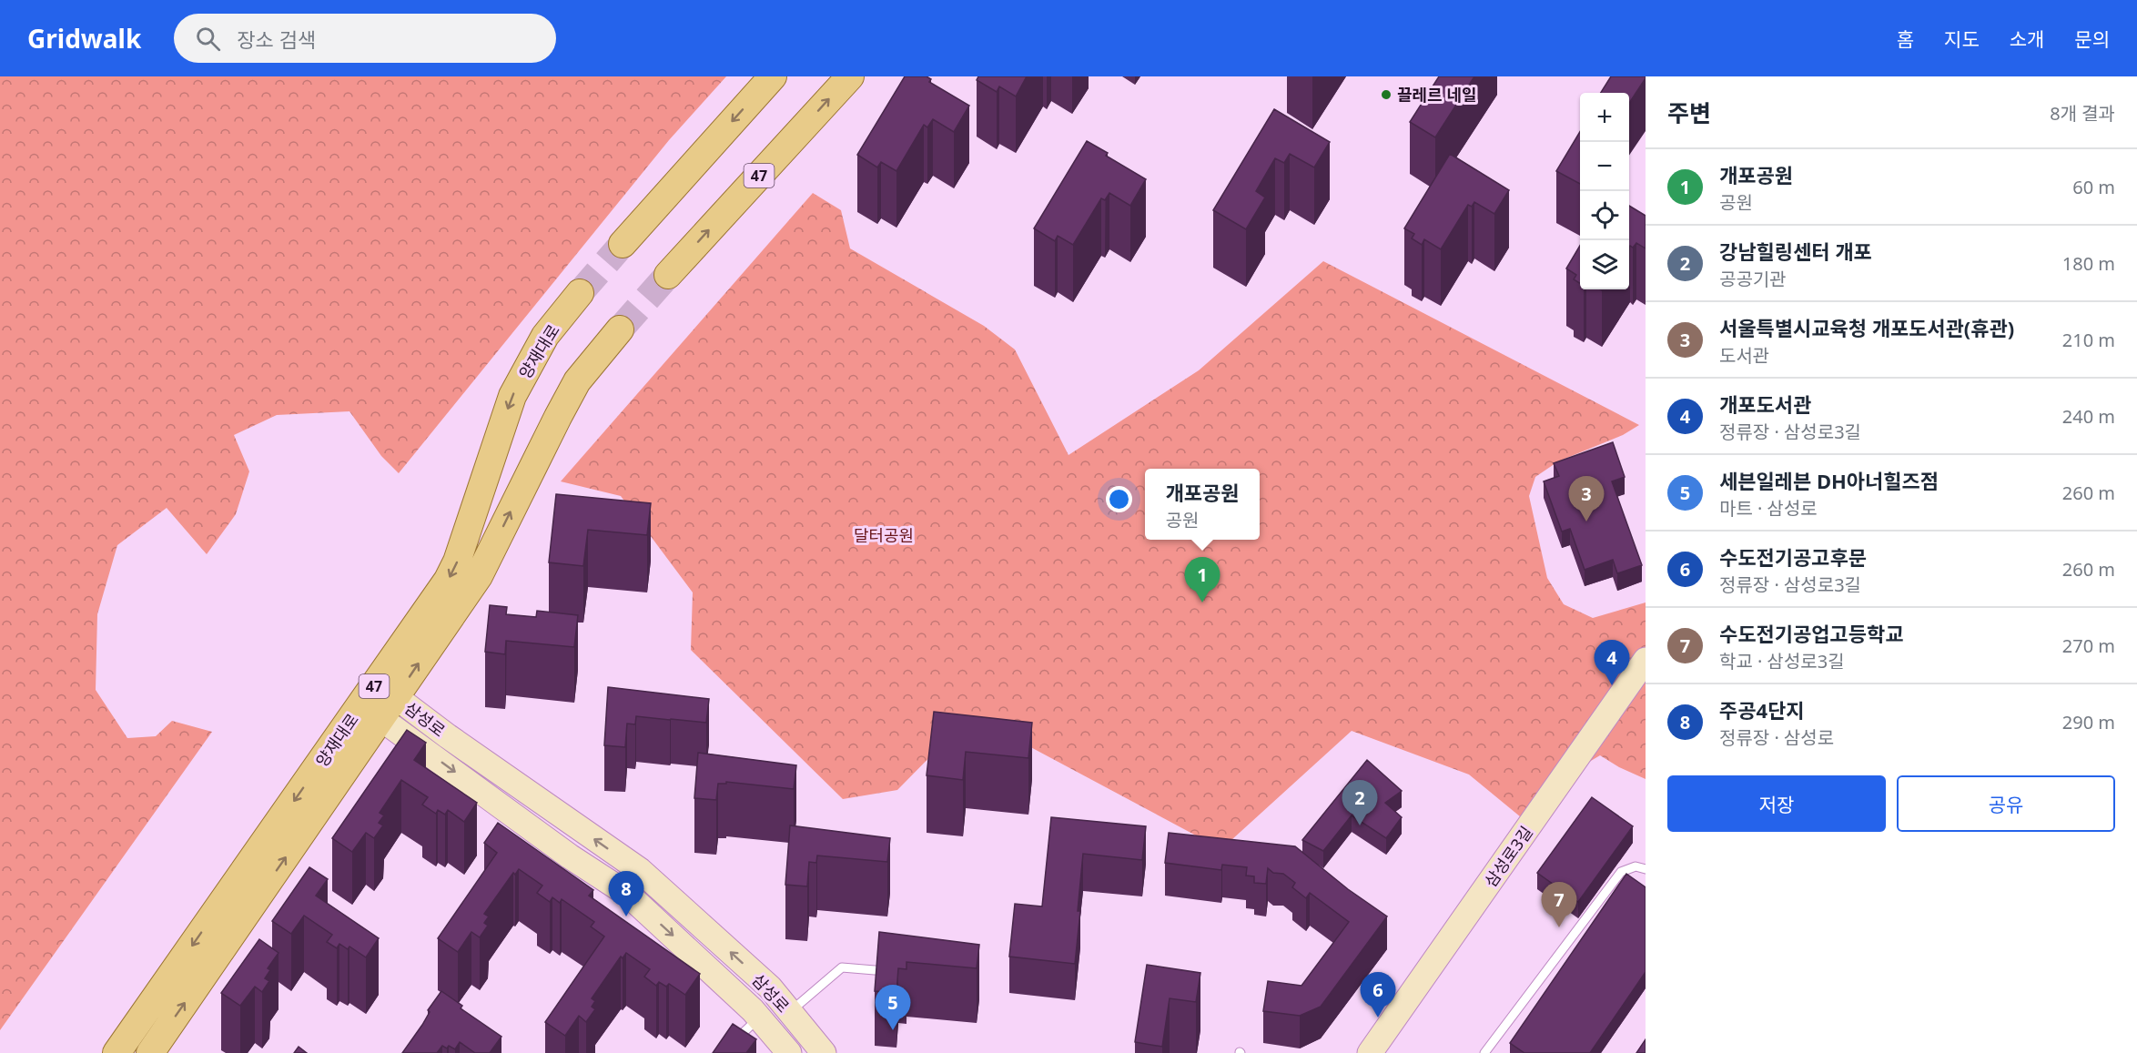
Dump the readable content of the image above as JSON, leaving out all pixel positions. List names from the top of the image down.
{
  "streets": {
    "main road": [
      "47",
      "양재대로",
      "삼성로",
      "삼성로3길"
    ]
  },
  "crossings": [
    ["양재대로", "삼성로"]
  ],
  "parks": ["달터공원"],
  "places": ["끌레르 네일"],
  "page": {
    "header": "Gridwalk",
    "search": "장소 검색",
    "nav": [
      "홈",
      "지도",
      "소개",
      "문의"
    ],
    "heading": ["주변", "8개 결과"],
    "map_buttons": ["+", "−"],
    "list": [
      {
        "mark": "1",
        "name": "개포공원",
        "note": "공원",
        "value": "60 m"
      },
      {
        "mark": "2",
        "name": "강남힐링센터 개포",
        "note": "공공기관",
        "value": "180 m"
      },
      {
        "mark": "3",
        "name": "서울특별시교육청 개포도서관(휴관)",
        "note": "도서관",
        "value": "210 m"
      },
      {
        "mark": "4",
        "name": "개포도서관",
        "note": "정류장 · 삼성로3길",
        "value": "240 m"
      },
      {
        "mark": "5",
        "name": "세븐일레븐 DH아너힐즈점",
        "note": "마트 · 삼성로",
        "value": "260 m"
      },
      {
        "mark": "6",
        "name": "수도전기공고후문",
        "note": "정류장 · 삼성로3길",
        "value": "260 m"
      },
      {
        "mark": "7",
        "name": "수도전기공업고등학교",
        "note": "학교 · 삼성로3길",
        "value": "270 m"
      },
      {
        "mark": "8",
        "name": "주공4단지",
        "note": "정류장 · 삼성로",
        "value": "290 m"
      }
    ],
    "popup": ["개포공원", "공원"],
    "pins": [
      "3",
      "1",
      "4",
      "2",
      "8",
      "7",
      "6",
      "5"
    ],
    "buttons": ["저장", "공유"]
  }
}
